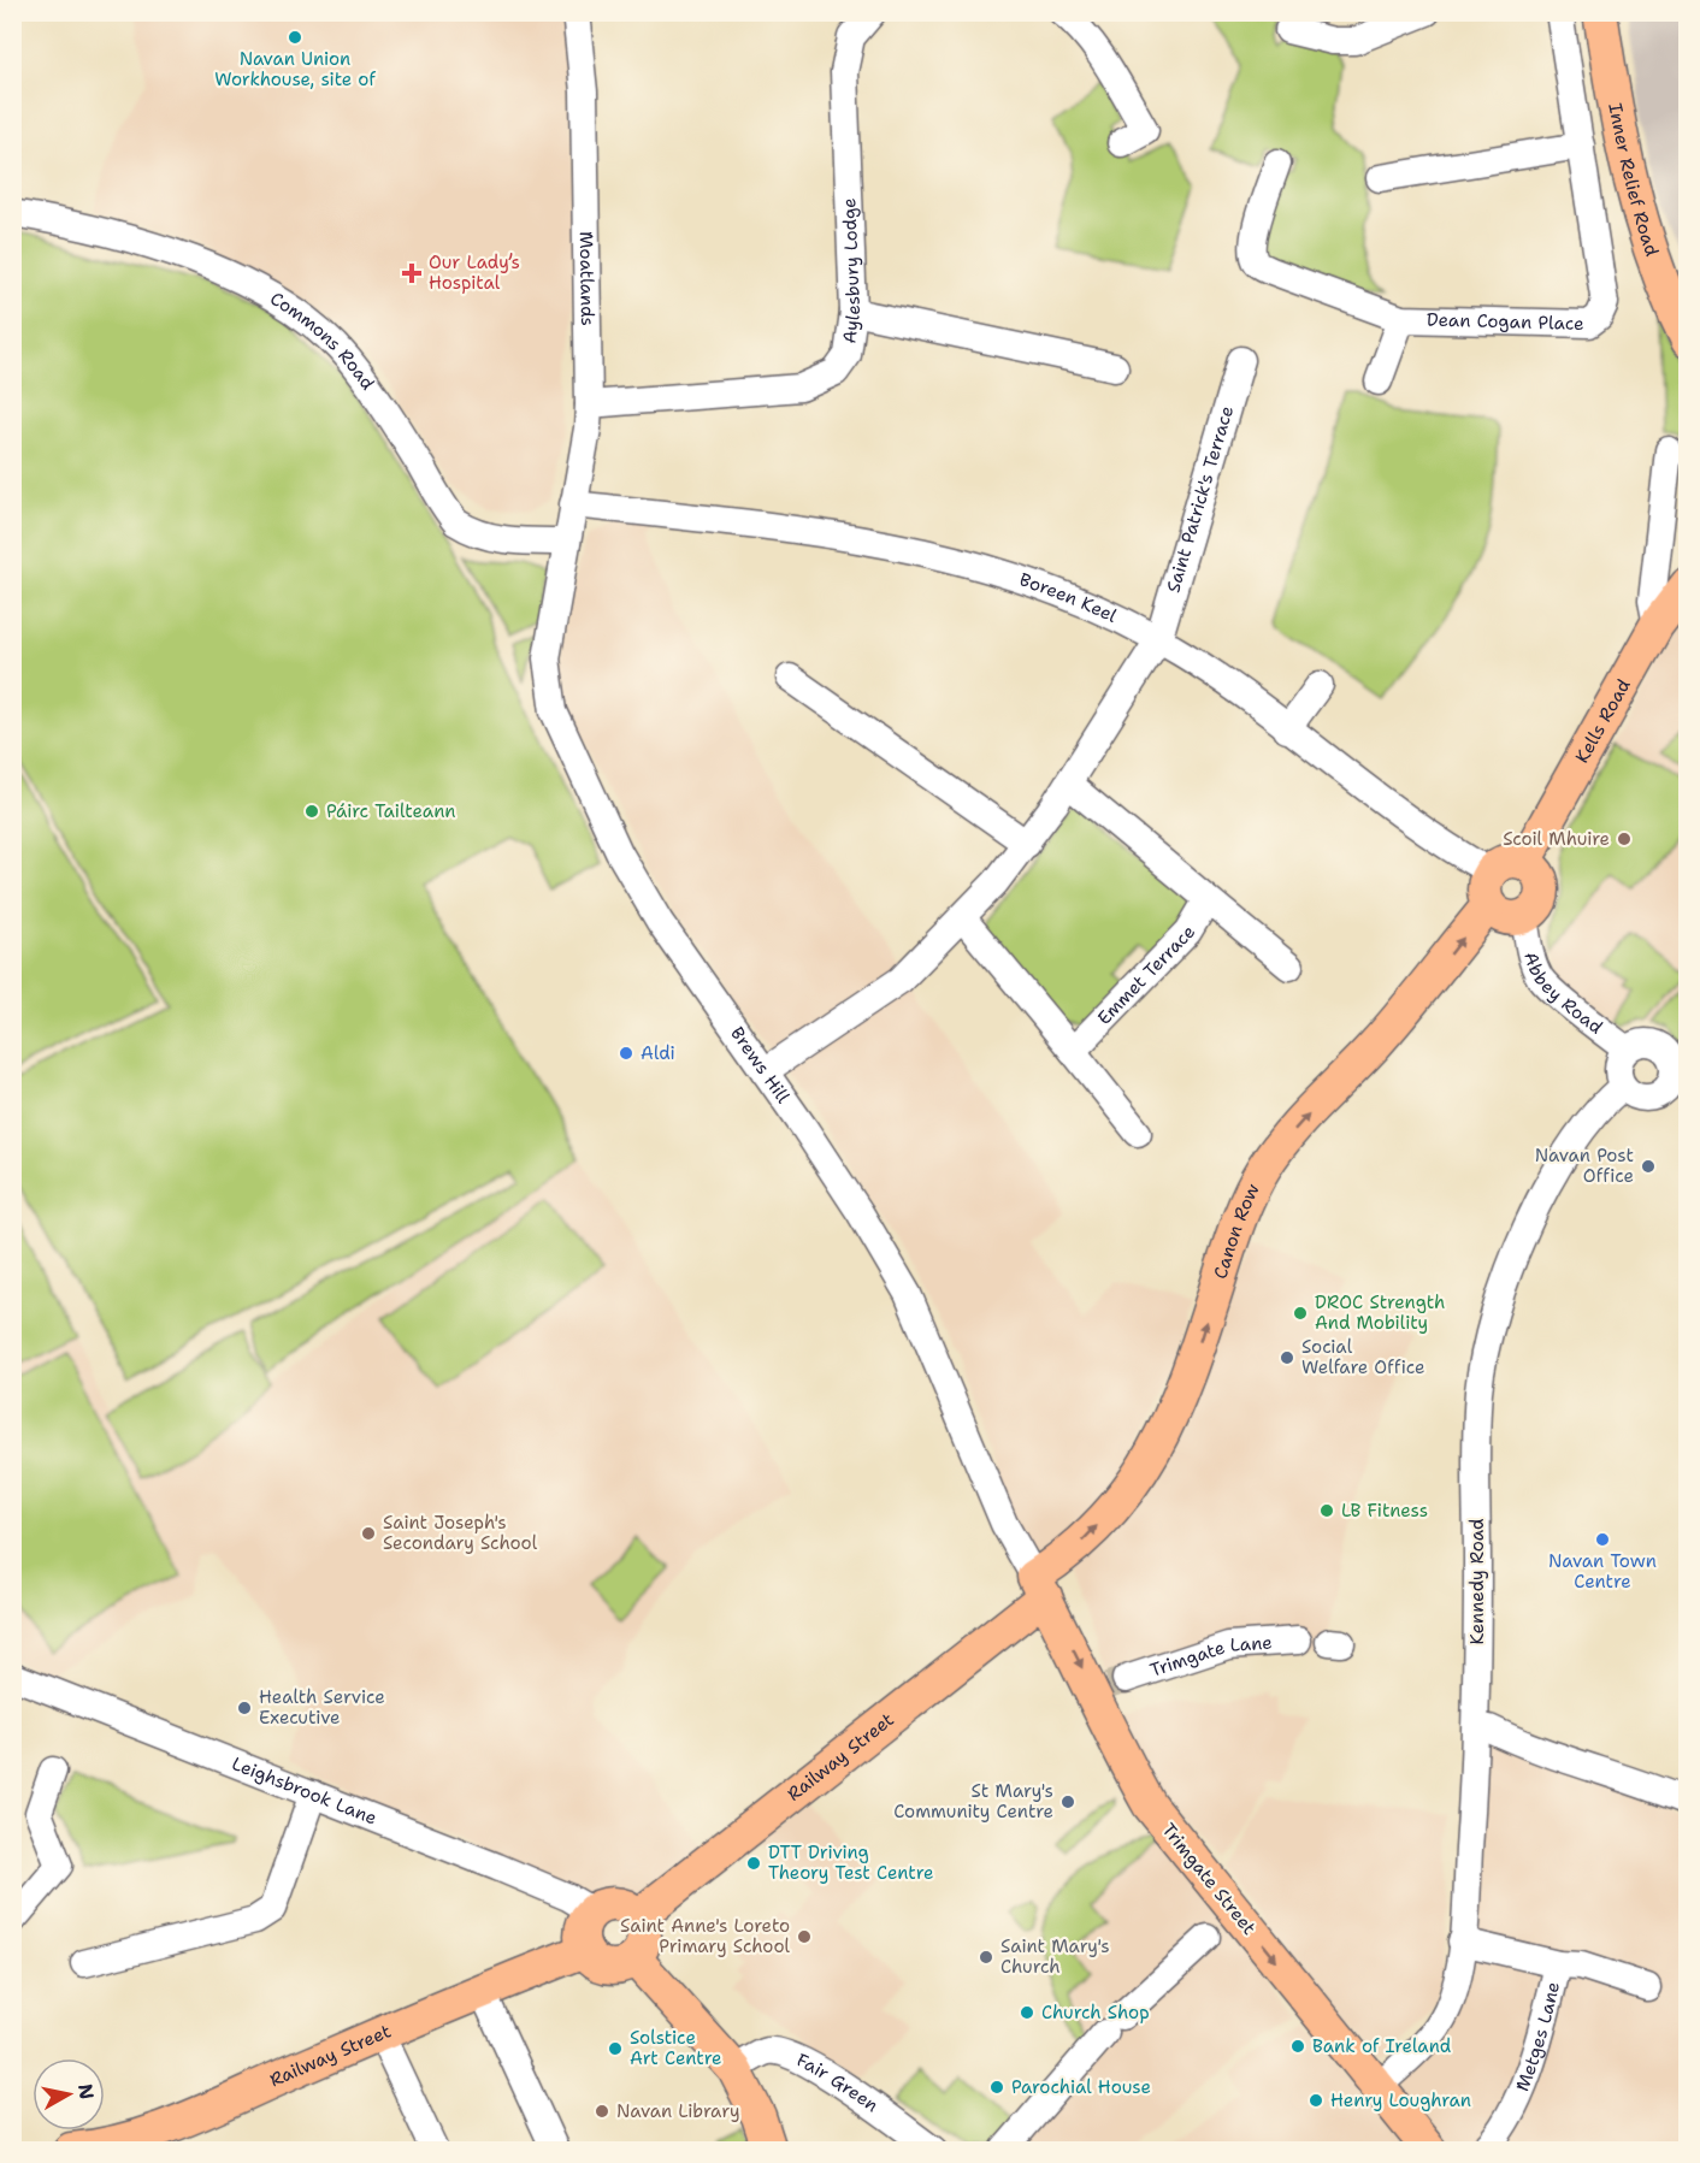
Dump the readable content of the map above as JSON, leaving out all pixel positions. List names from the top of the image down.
{
  "streets": {
    "main road": [
      "Inner Relief Road",
      "Kells Road",
      "Canon Row",
      "Railway Street",
      "Trimgate Street"
    ],
    "street": [
      "Aylesbury Lodge",
      "Moatlands",
      "Dean Cogan Place",
      "Commons Road",
      "Saint Patrick's Terrace",
      "Boreen Keel",
      "Emmet Terrace",
      "Abbey Road",
      "Brews Hill",
      "Kennedy Road",
      "Trimgate Lane",
      "Leighsbrook Lane",
      "Metges Lane",
      "Fair Green"
    ]
  },
  "crossings": [
    ["Aylesbury Lodge", "Moatlands"],
    ["Moatlands", "Commons Road"],
    ["Moatlands", "Boreen Keel"],
    ["Moatlands", "Brews Hill"],
    ["Commons Road", "Brews Hill"],
    ["Saint Patrick's Terrace", "Boreen Keel"],
    ["Saint Patrick's Terrace", "Brews Hill"],
    ["Boreen Keel", "Kells Road"],
    ["Boreen Keel", "Abbey Road"],
    ["Boreen Keel", "Canon Row"],
    ["Kells Road", "Abbey Road"],
    ["Kells Road", "Canon Row"],
    ["Abbey Road", "Canon Row"],
    ["Abbey Road", "Kennedy Road"],
    ["Brews Hill", "Canon Row"],
    ["Brews Hill", "Railway Street"],
    ["Brews Hill", "Trimgate Street"],
    ["Canon Row", "Railway Street"],
    ["Canon Row", "Trimgate Street"],
    ["Kennedy Road", "Trimgate Street"],
    ["Kennedy Road", "Metges Lane"],
    ["Trimgate Lane", "Trimgate Street"],
    ["Railway Street", "Leighsbrook Lane"],
    ["Railway Street", "Trimgate Street"]
  ],
  "one_way": ["Canon Row", "Trimgate Street"],
  "places": {
    "other": [
      "Navan Union Workhouse, site of",
      "Páirc Tailteann",
      "Scoil Mhuire",
      "Aldi",
      "Navan Post Office",
      "DROC Strength And Mobility",
      "Social Welfare Office",
      "LB Fitness",
      "Saint Joseph's Secondary School",
      "Navan Town Centre",
      "Health Service Executive",
      "St Mary's Community Centre",
      "DTT Driving Theory Test Centre",
      "Saint Anne's Loreto Primary School",
      "Saint Mary's Church",
      "Church Shop",
      "Bank of Ireland",
      "Solstice Art Centre",
      "Parochial House",
      "Henry Loughran",
      "Navan Library"
    ],
    "health": ["Our Lady’s Hospital"]
  },
  "north": "right"
}
